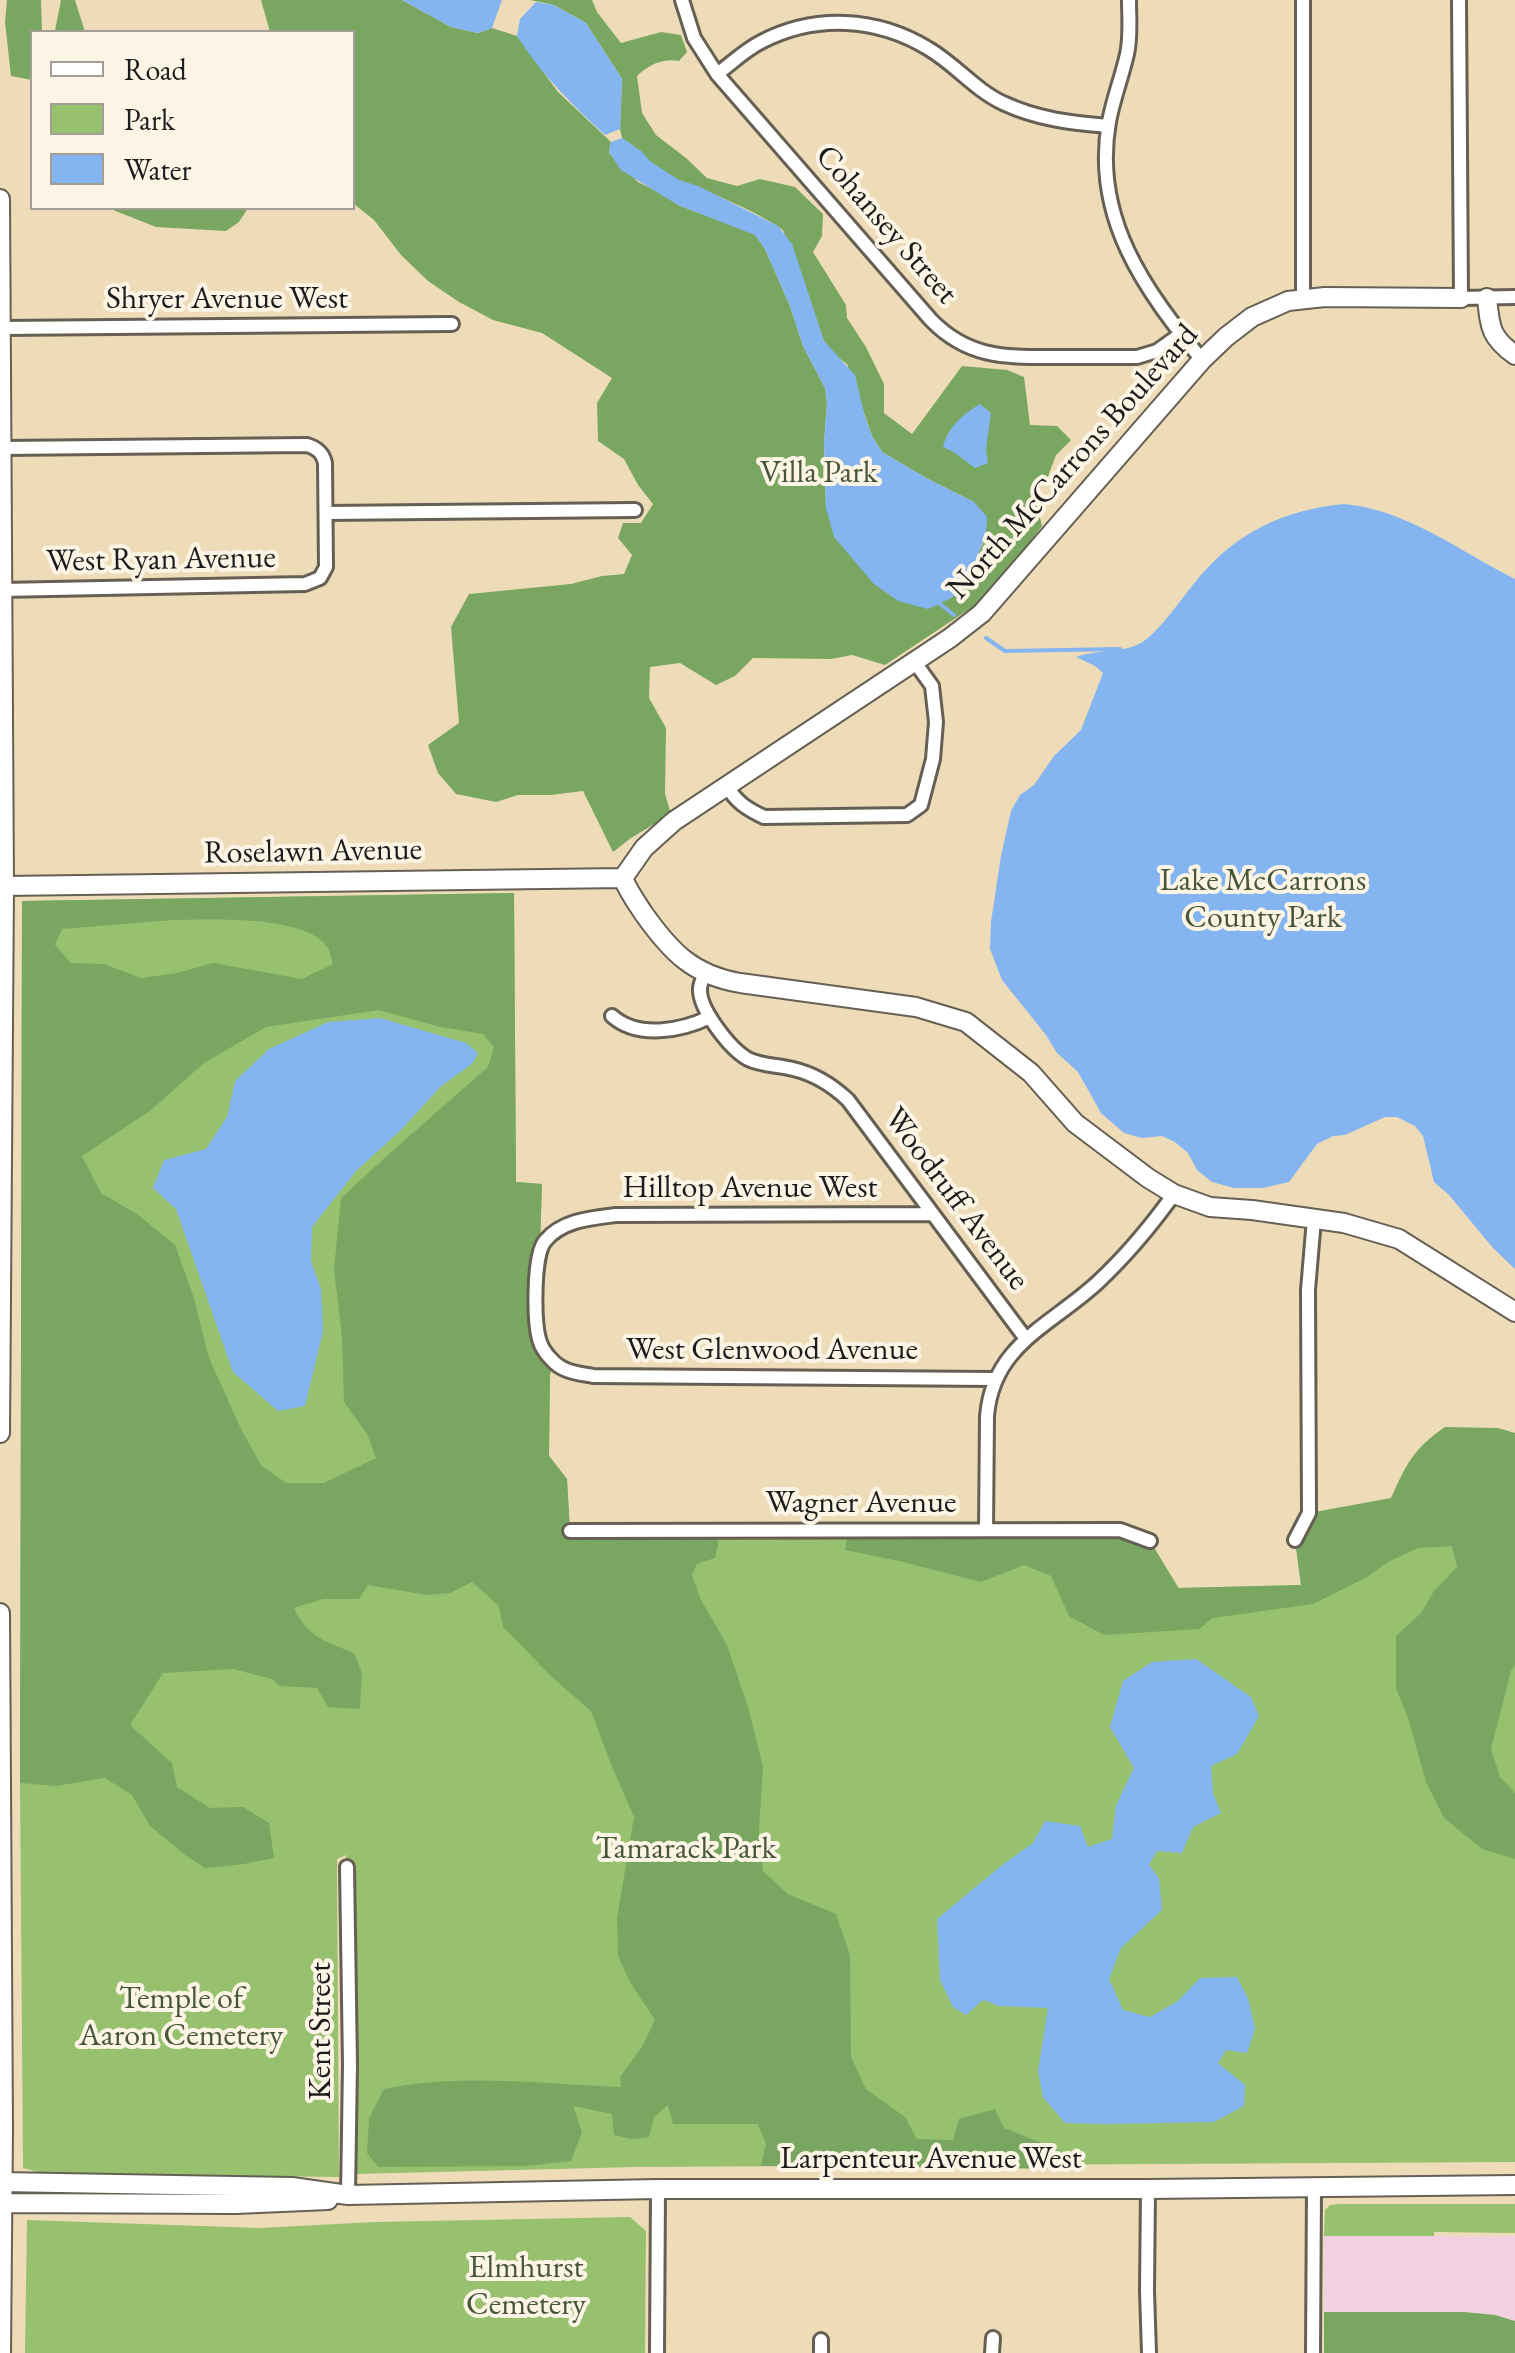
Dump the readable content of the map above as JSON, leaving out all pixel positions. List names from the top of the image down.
{
  "streets": {
    "main road": ["North McCarrons Boulevard", "Roselawn Avenue", "Larpenteur Avenue West"],
    "street": [
      "Cohansey Street",
      "Shryer Avenue West",
      "West Ryan Avenue",
      "Hilltop Avenue West",
      "Woodruff Avenue",
      "West Glenwood Avenue",
      "Wagner Avenue",
      "Kent Street"
    ]
  },
  "crossings": [
    ["North McCarrons Boulevard", "Roselawn Avenue"],
    ["Hilltop Avenue West", "Woodruff Avenue"],
    ["Hilltop Avenue West", "West Glenwood Avenue"],
    ["Woodruff Avenue", "West Glenwood Avenue"],
    ["Woodruff Avenue", "Wagner Avenue"],
    ["Kent Street", "Larpenteur Avenue West"]
  ],
  "parks": [
    "Villa Park",
    "Lake McCarrons County Park",
    "Tamarack Park",
    "Temple of Aaron Cemetery",
    "Elmhurst Cemetery"
  ],
  "legend": ["Road", "Park", "Water"]
}
